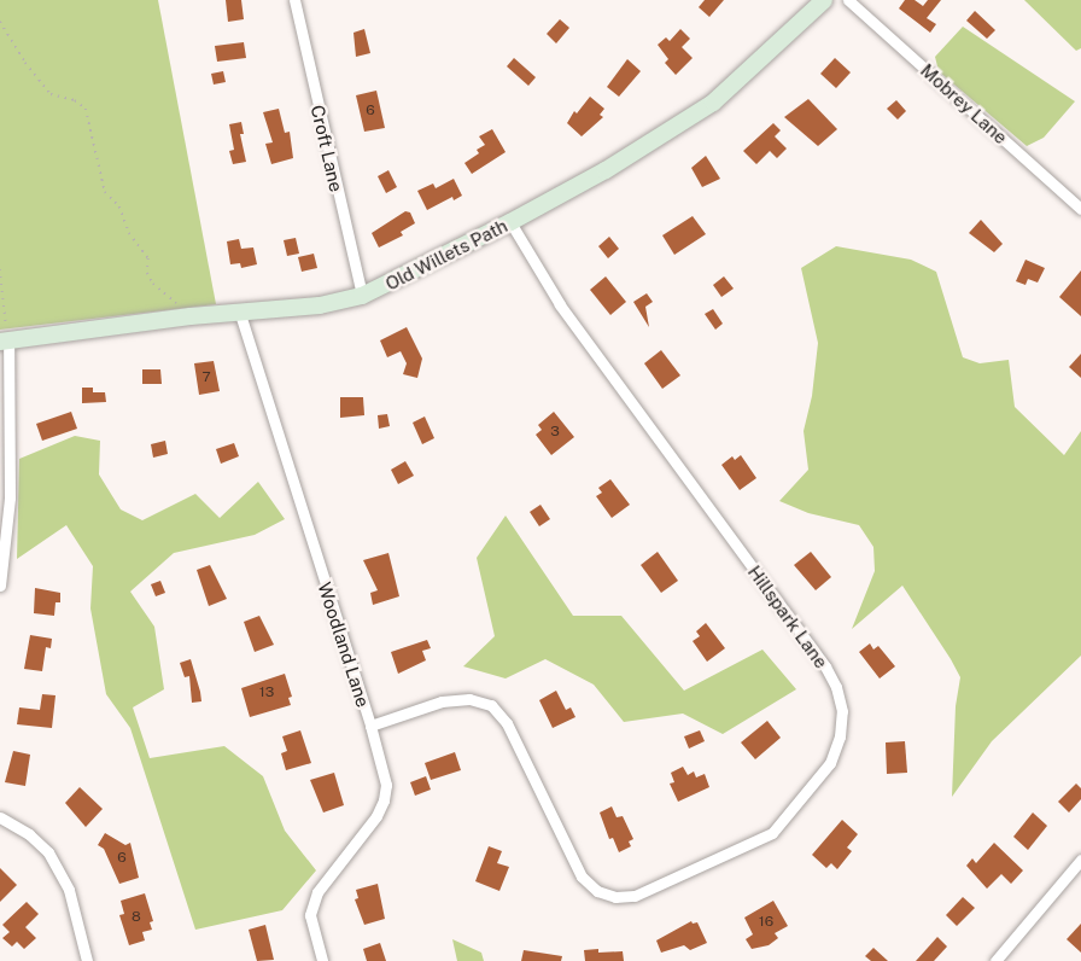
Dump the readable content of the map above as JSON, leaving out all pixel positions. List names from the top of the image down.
{
  "streets": {
    "main road": ["Old Willets Path"],
    "street": [
      "Mobrey Lane",
      "Croft Lane",
      "Hillspark Lane",
      "Woodland Lane"
    ]
  },
  "crossings": [
    ["Croft Lane", "Old Willets Path"],
    ["Old Willets Path", "Hillspark Lane"],
    ["Old Willets Path", "Woodland Lane"],
    ["Hillspark Lane", "Woodland Lane"]
  ],
  "house_numbers": [
    "6",
    "7",
    "3",
    "13",
    "6",
    "8",
    "16"
  ]
}
